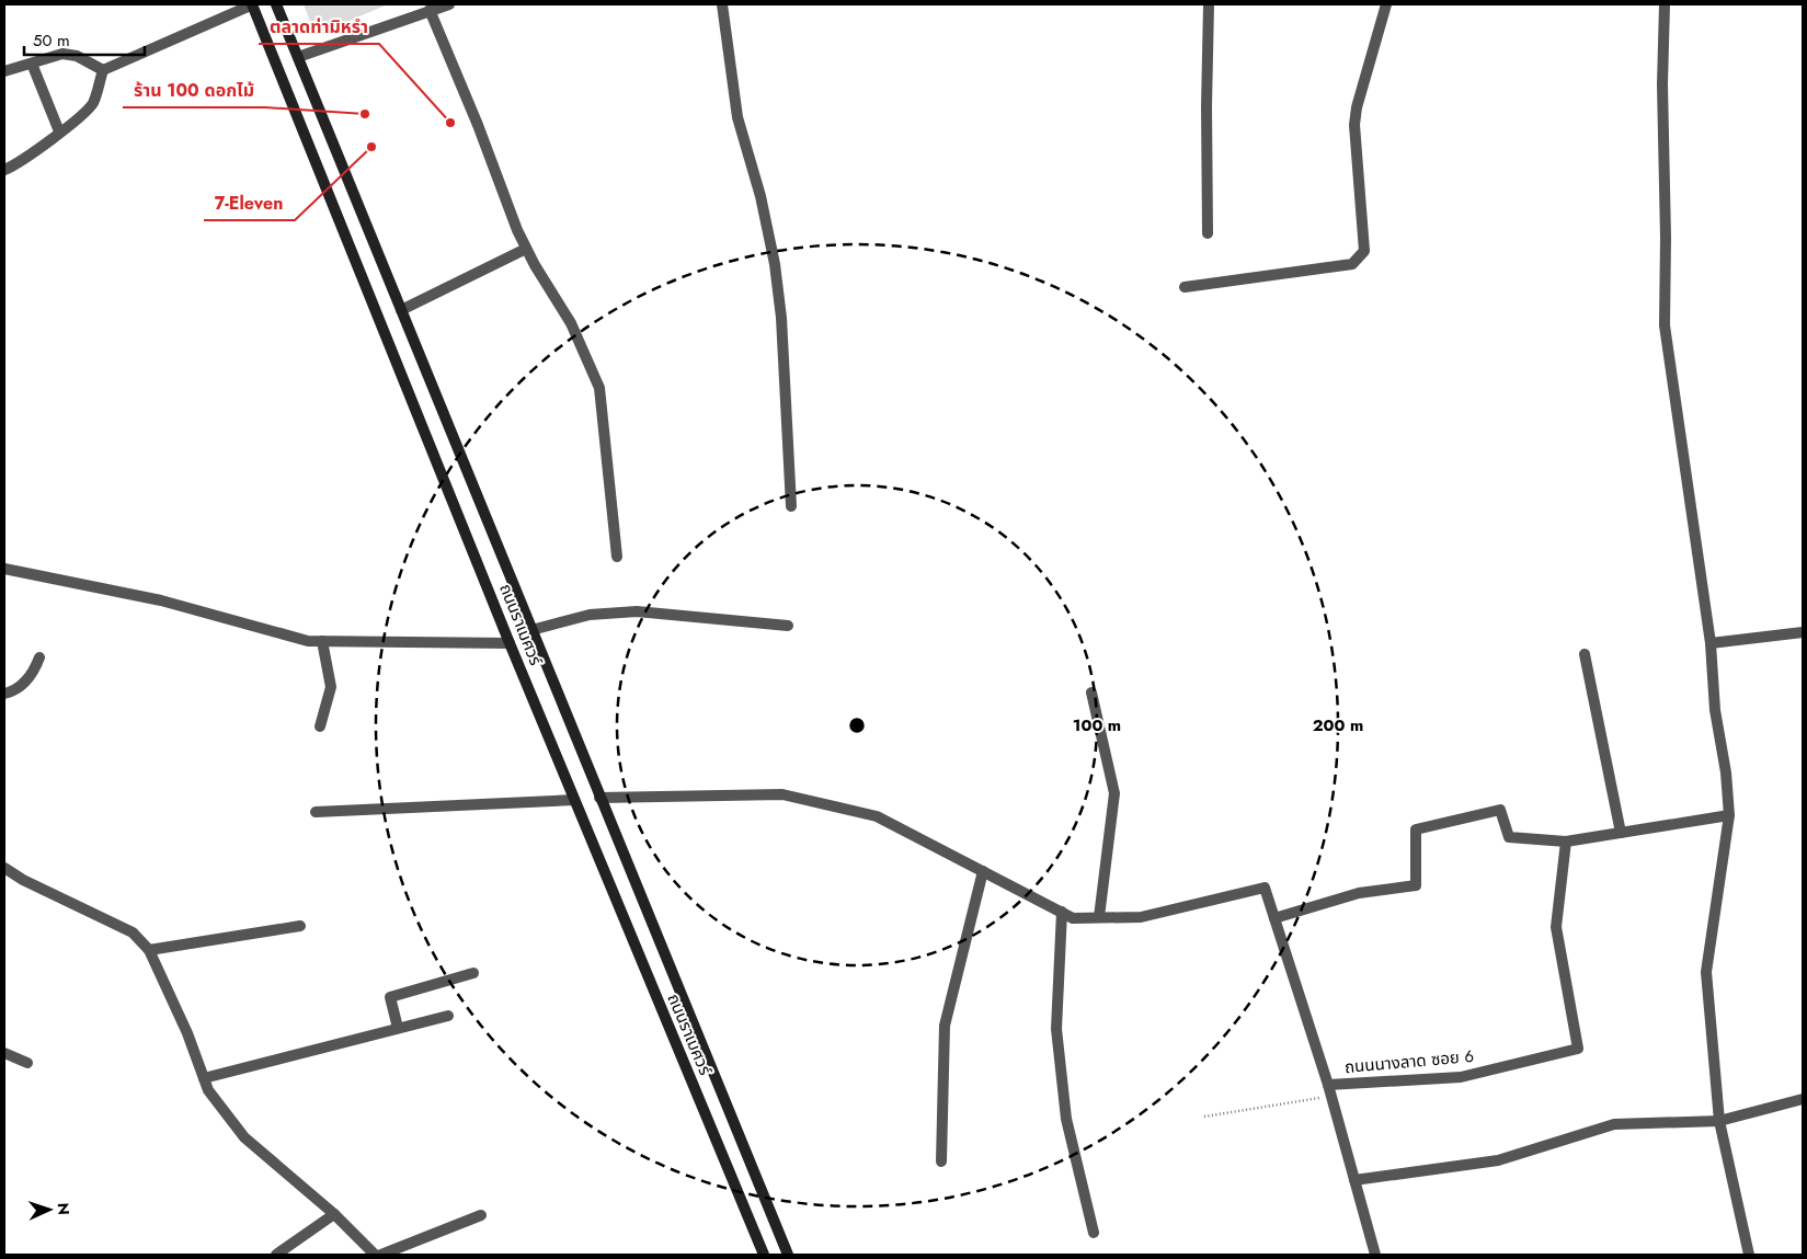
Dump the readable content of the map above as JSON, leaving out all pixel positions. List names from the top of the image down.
{
  "streets": {
    "main road": ["ถนนราเมศวร์"],
    "street": ["ถนนนางลาด ซอย 6"]
  },
  "places": ["ร้าน 100 ดอกไม้", "ตลาดท่ามิหรำ", "7-Eleven"],
  "scale_bar": "50 m",
  "north": "right",
  "rings": ["100 m", "200 m"]
}
